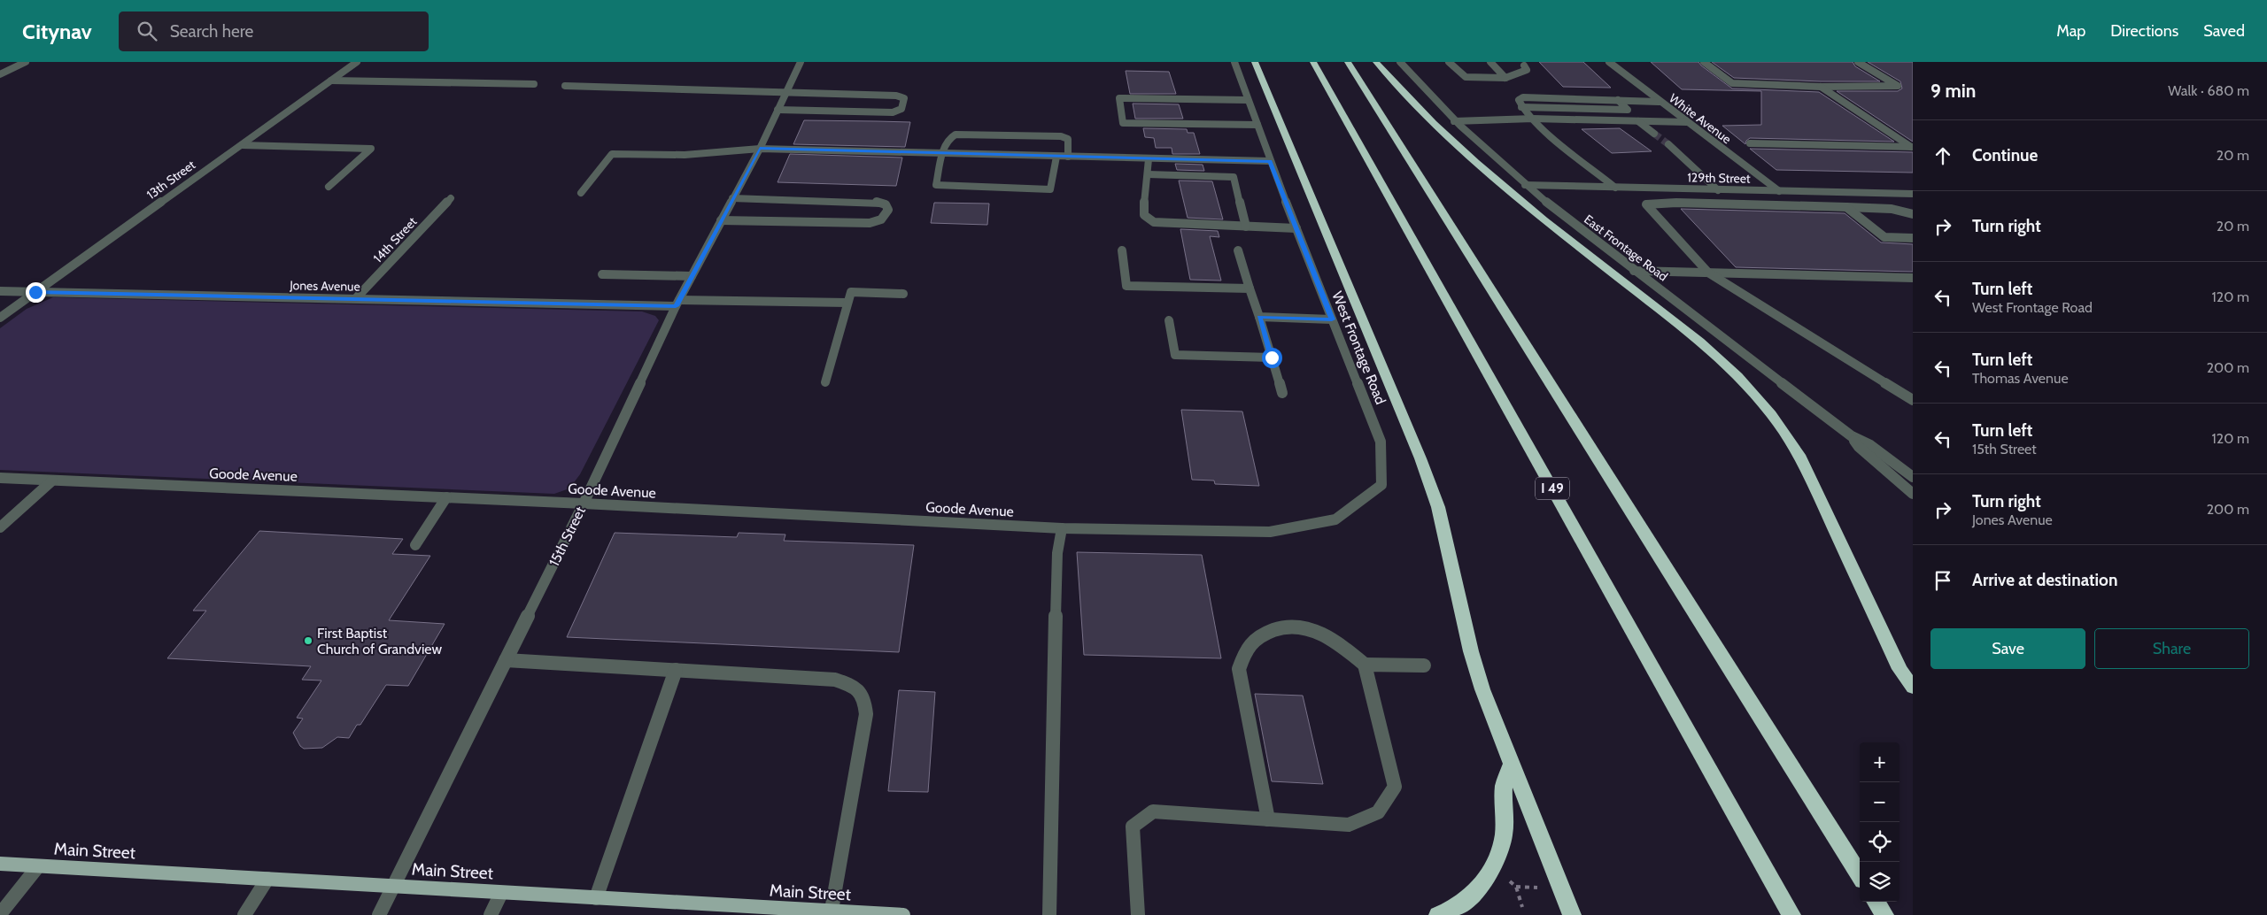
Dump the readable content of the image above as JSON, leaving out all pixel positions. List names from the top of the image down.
{
  "streets": {
    "highway": ["I 49"],
    "main road": ["Main Street"],
    "street": [
      "White Avenue",
      "129th Street",
      "13th Street",
      "14th Street",
      "East Frontage Road",
      "Jones Avenue",
      "West Frontage Road",
      "Goode Avenue",
      "15th Street"
    ]
  },
  "crossings": [
    ["White Avenue", "129th Street"],
    ["129th Street", "East Frontage Road"],
    ["13th Street", "Jones Avenue"],
    ["14th Street", "Jones Avenue"],
    ["Jones Avenue", "15th Street"],
    ["West Frontage Road", "Goode Avenue"],
    ["Goode Avenue", "15th Street"],
    ["15th Street", "Main Street"]
  ],
  "places": ["First Baptist Church of Grandview"],
  "page": {
    "header": "Citynav",
    "search": "Search here",
    "nav": ["Map", "Directions", "Saved"],
    "heading": ["9 min", "Walk · 680 m"],
    "list": [
      ["Continue", "20 m"],
      ["Turn right", "20 m"],
      ["Turn left", "West Frontage Road", "120 m"],
      ["Turn left", "Thomas Avenue", "200 m"],
      ["Turn left", "15th Street", "120 m"],
      ["Turn right", "Jones Avenue", "200 m"],
      "Arrive at destination"
    ],
    "buttons": ["Save", "Share"],
    "map_buttons": ["+", "−"]
  }
}
